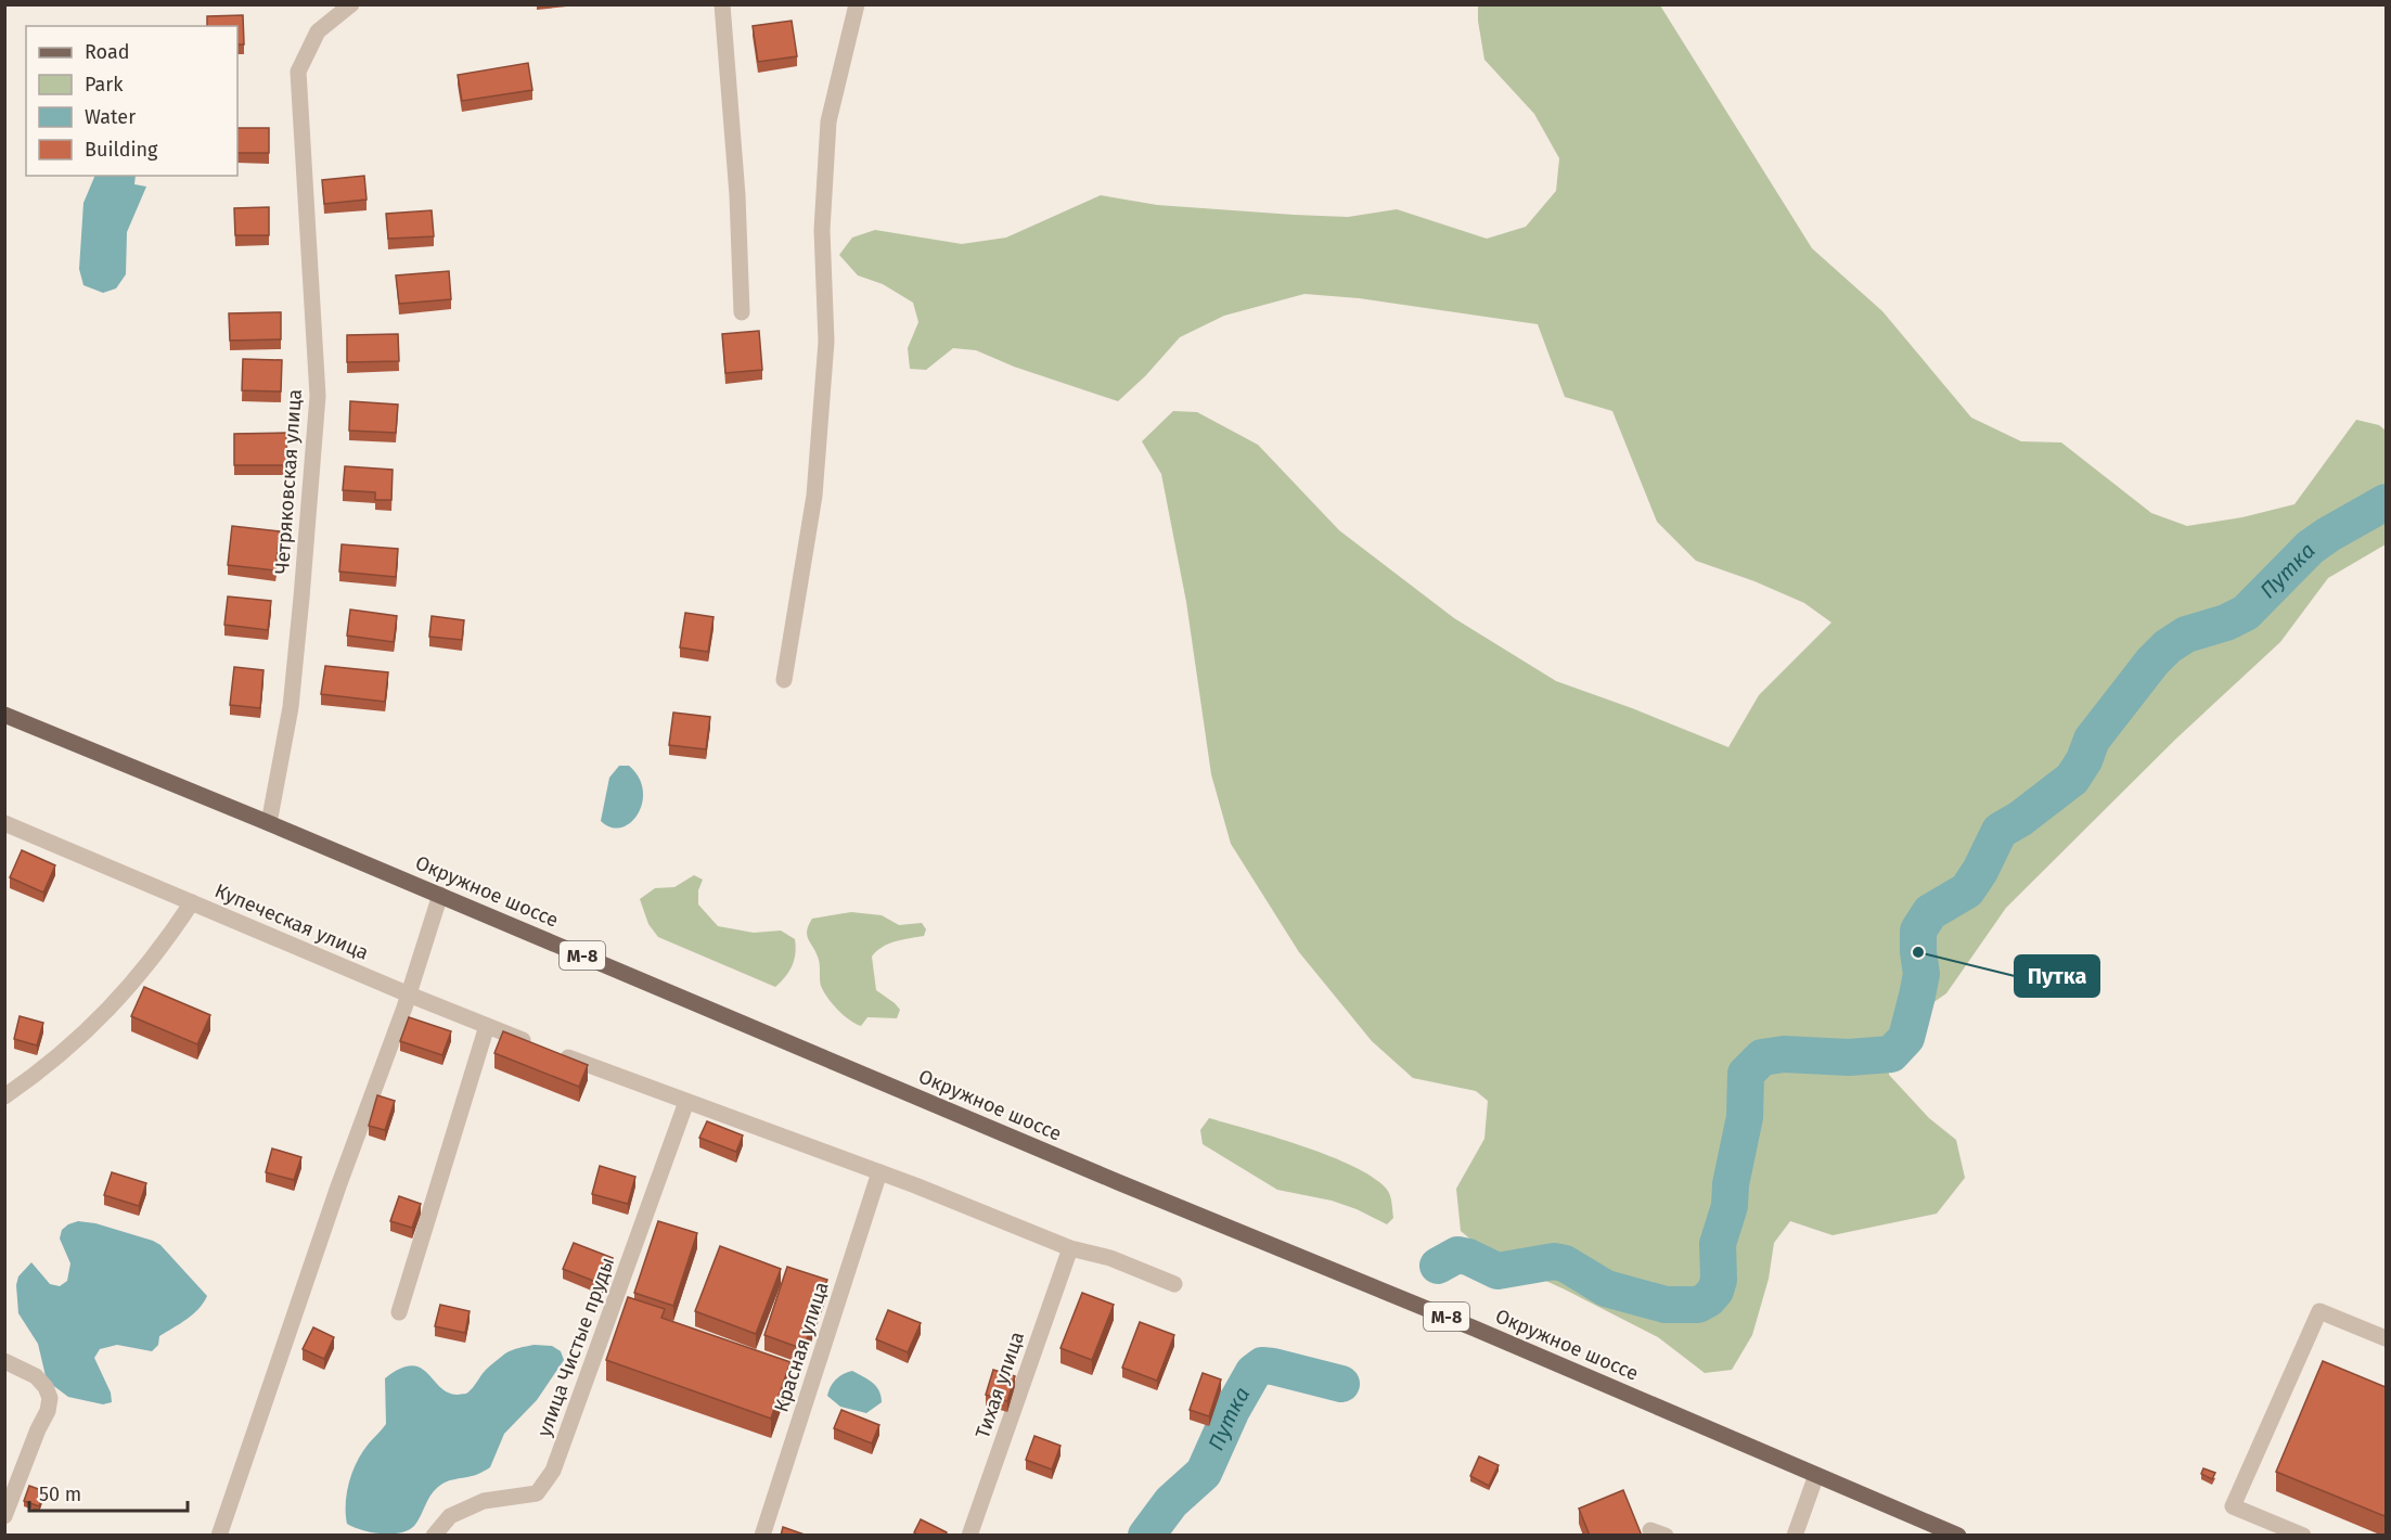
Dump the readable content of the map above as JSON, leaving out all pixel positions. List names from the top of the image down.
{
  "streets": {
    "main road": ["Окружное шоссе", "М-8"],
    "street": [
      "Четряковская улица",
      "Купеческая улица",
      "улица Чистые пруды",
      "Красная улица",
      "Тихая улица"
    ]
  },
  "crossings": [
    ["Четряковская улица", "Окружное шоссе"]
  ],
  "water": ["Путка"],
  "places": ["Путка"],
  "legend": [
    "Road",
    "Park",
    "Water",
    "Building"
  ],
  "scale_bar": "50 m"
}
